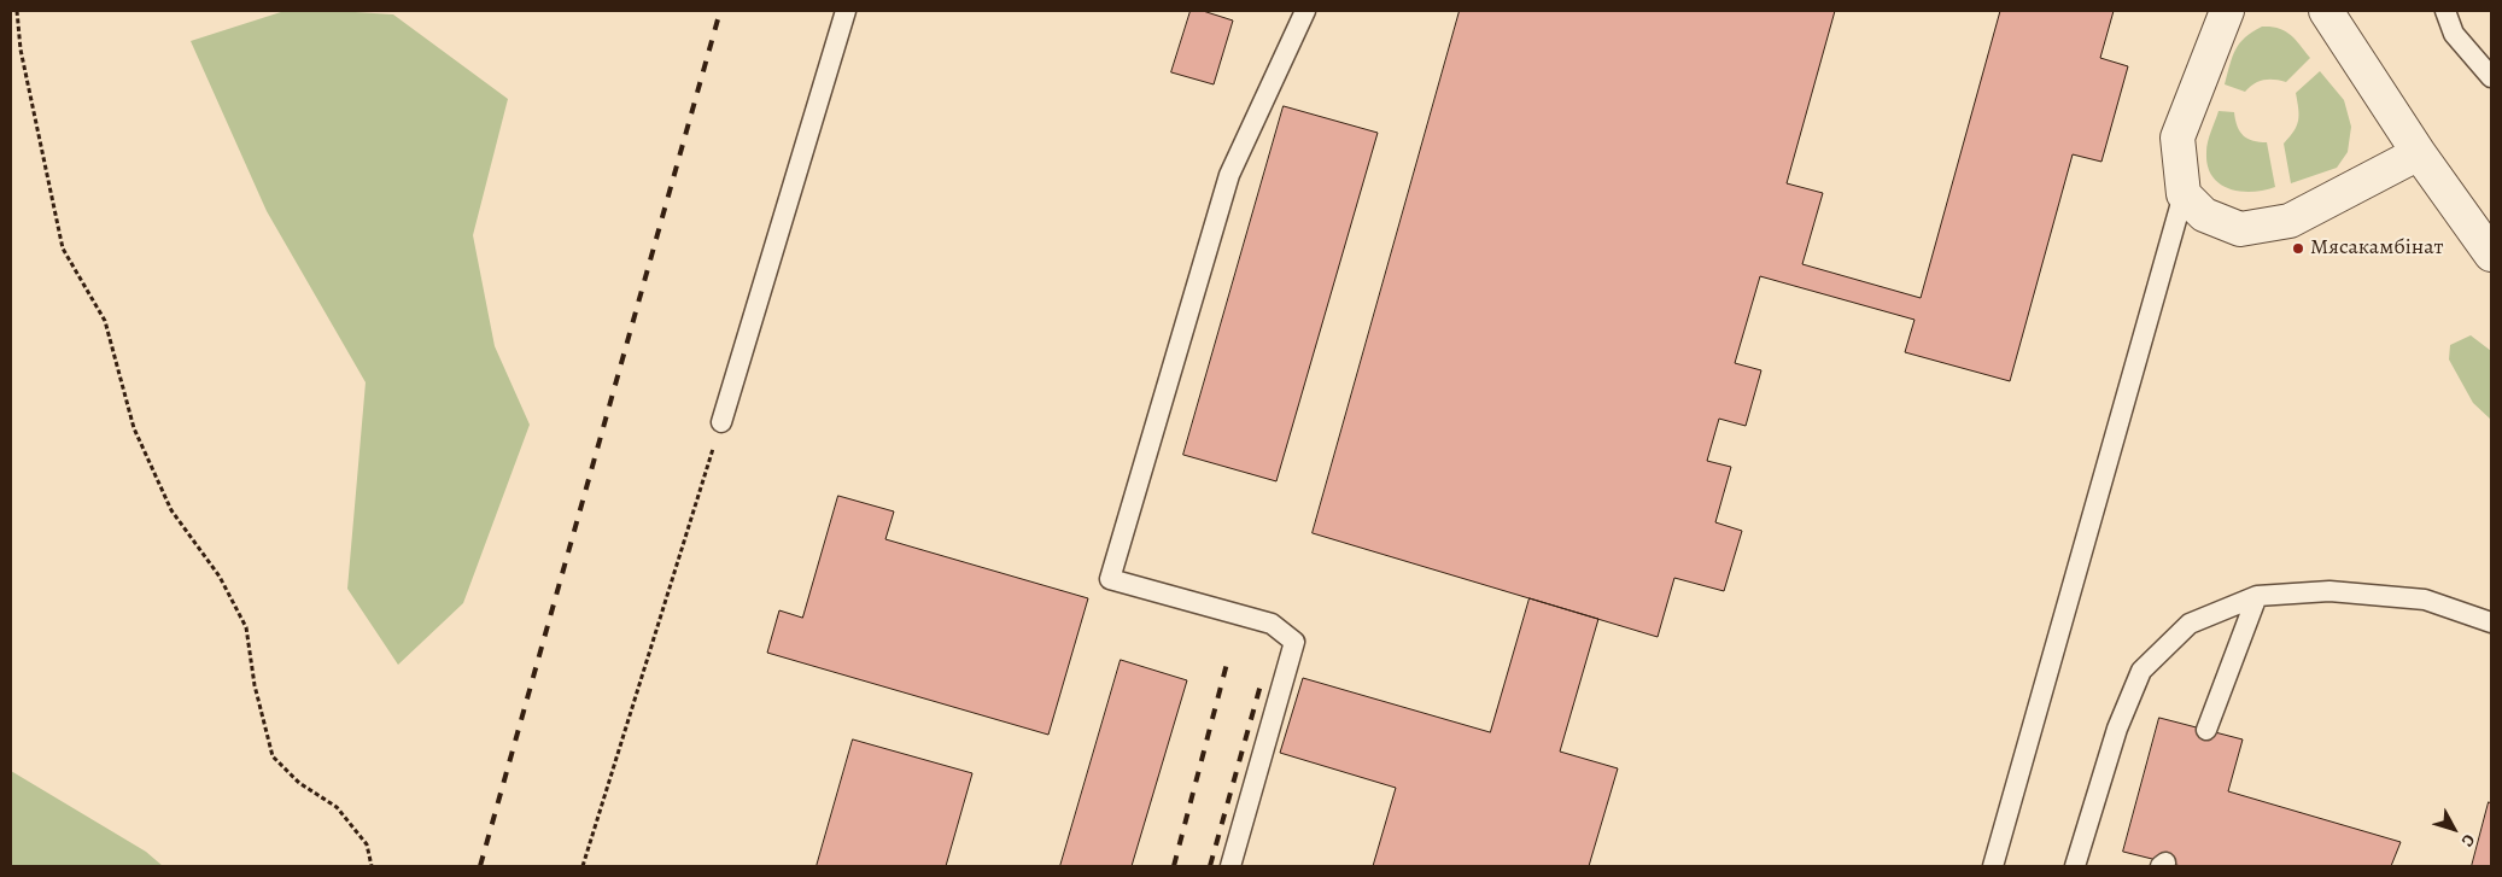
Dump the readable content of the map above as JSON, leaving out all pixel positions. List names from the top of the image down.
{
  "places": ["Мясакамбінат"],
  "north": "bottom right"
}
